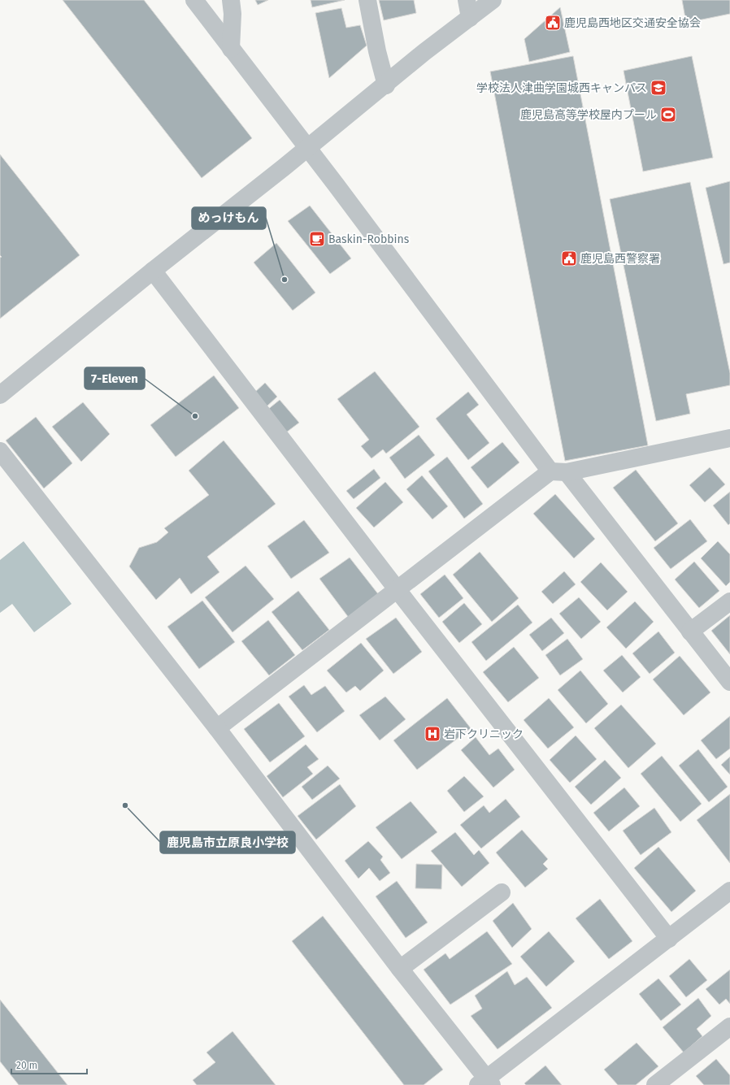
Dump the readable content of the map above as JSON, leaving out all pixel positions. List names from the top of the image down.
{
  "places": {
    "public building": ["鹿児島西地区交通安全協会", "鹿児島西警察署"],
    "school or university": ["学校法人津曲学園城西キャンパス"],
    "sports": ["鹿児島高等学校屋内プール"],
    "cafe": ["Baskin-Robbins"],
    "other": ["めっけもん", "7-Eleven", "鹿児島市立原良小学校"],
    "hospital": ["岩下クリニック"]
  },
  "scale_bar": "20 m"
}
